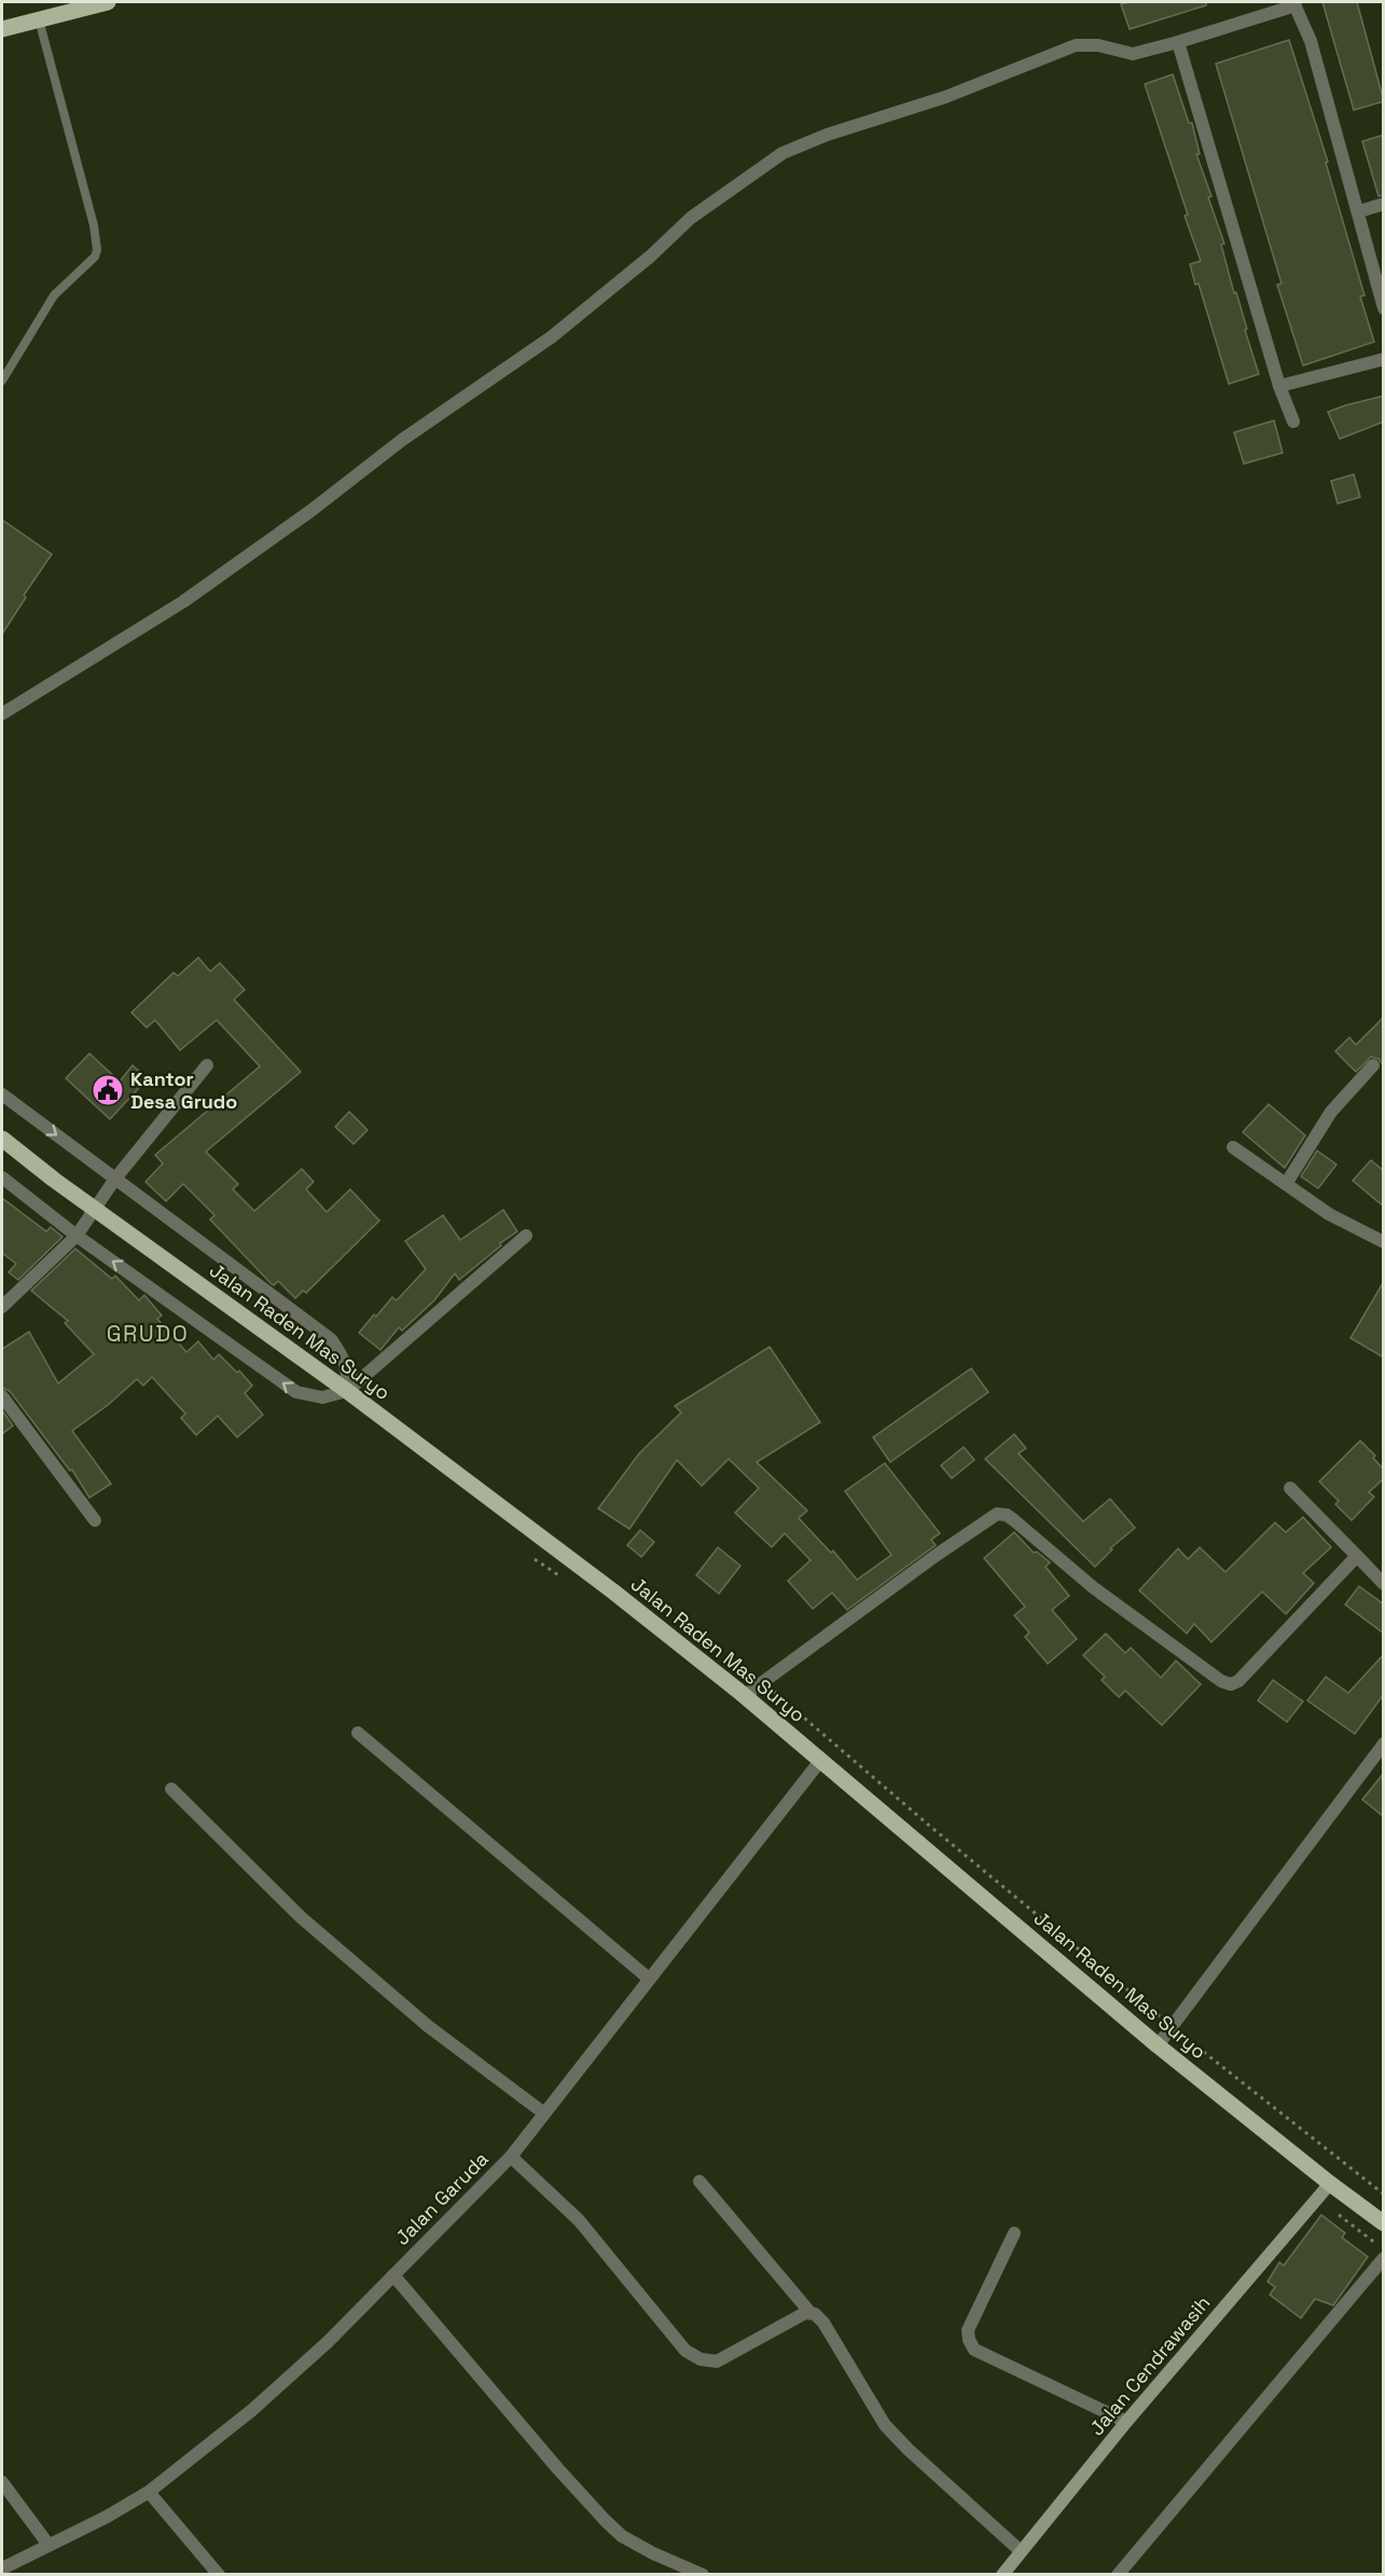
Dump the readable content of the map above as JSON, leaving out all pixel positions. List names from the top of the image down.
{
  "streets": {
    "main road": ["Jalan Raden Mas Suryo"],
    "street": ["Jalan Garuda", "Jalan Cendrawasih"]
  },
  "crossings": [
    ["Jalan Raden Mas Suryo", "Jalan Garuda"],
    ["Jalan Raden Mas Suryo", "Jalan Cendrawasih"]
  ],
  "districts": ["GRUDO"],
  "places": {
    "public building": ["Kantor Desa Grudo"]
  }
}
